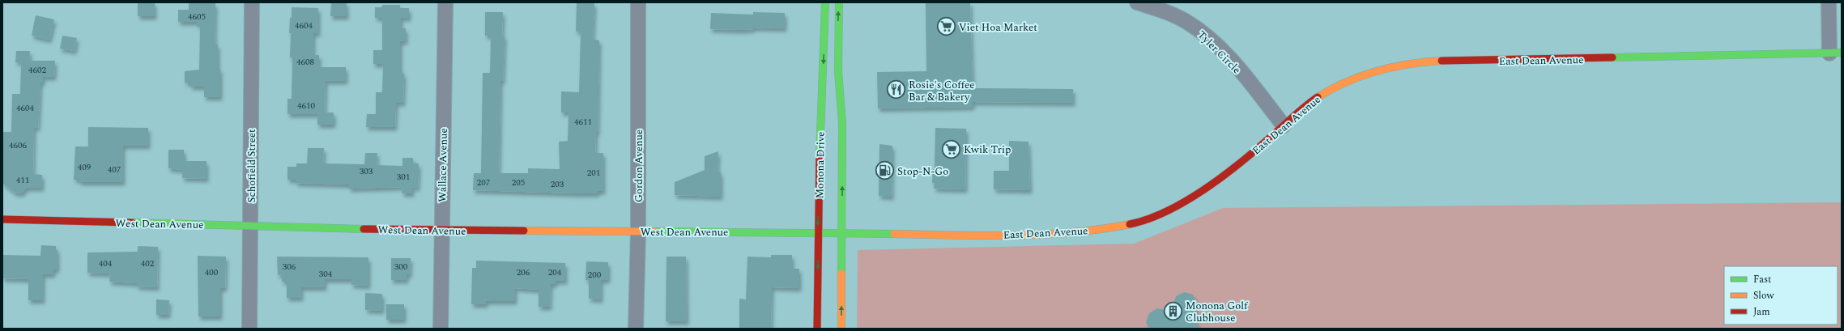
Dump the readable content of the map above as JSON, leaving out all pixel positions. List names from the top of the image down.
{
  "streets": {
    "street": [
      "Tyler Circle",
      "East Dean Avenue",
      "Wallace Avenue",
      "Monona Drive",
      "Schofield Street",
      "Gordon Avenue",
      "West Dean Avenue"
    ]
  },
  "crossings": [
    ["Tyler Circle", "East Dean Avenue"],
    ["East Dean Avenue", "Monona Drive"],
    ["East Dean Avenue", "West Dean Avenue"],
    ["Wallace Avenue", "West Dean Avenue"],
    ["Monona Drive", "West Dean Avenue"],
    ["Schofield Street", "West Dean Avenue"],
    ["Gordon Avenue", "West Dean Avenue"]
  ],
  "places": {
    "supermarket": ["Viet Hoa Market", "Kwik Trip"],
    "restaurant": ["Rosie's Coffee Bar & Bakery"],
    "fuel station": ["Stop-N-Go"],
    "building": ["Monona Golf Clubhouse"]
  },
  "house_numbers": [
    "4605",
    "4604",
    "4608",
    "4602",
    "4610",
    "4604",
    "4611",
    "4606",
    "409",
    "407",
    "303",
    "201",
    "301",
    "411",
    "207",
    "205",
    "203",
    "404",
    "402",
    "306",
    "300",
    "400",
    "206",
    "204",
    "304",
    "200"
  ],
  "legend": ["Fast", "Slow", "Jam"]
}
